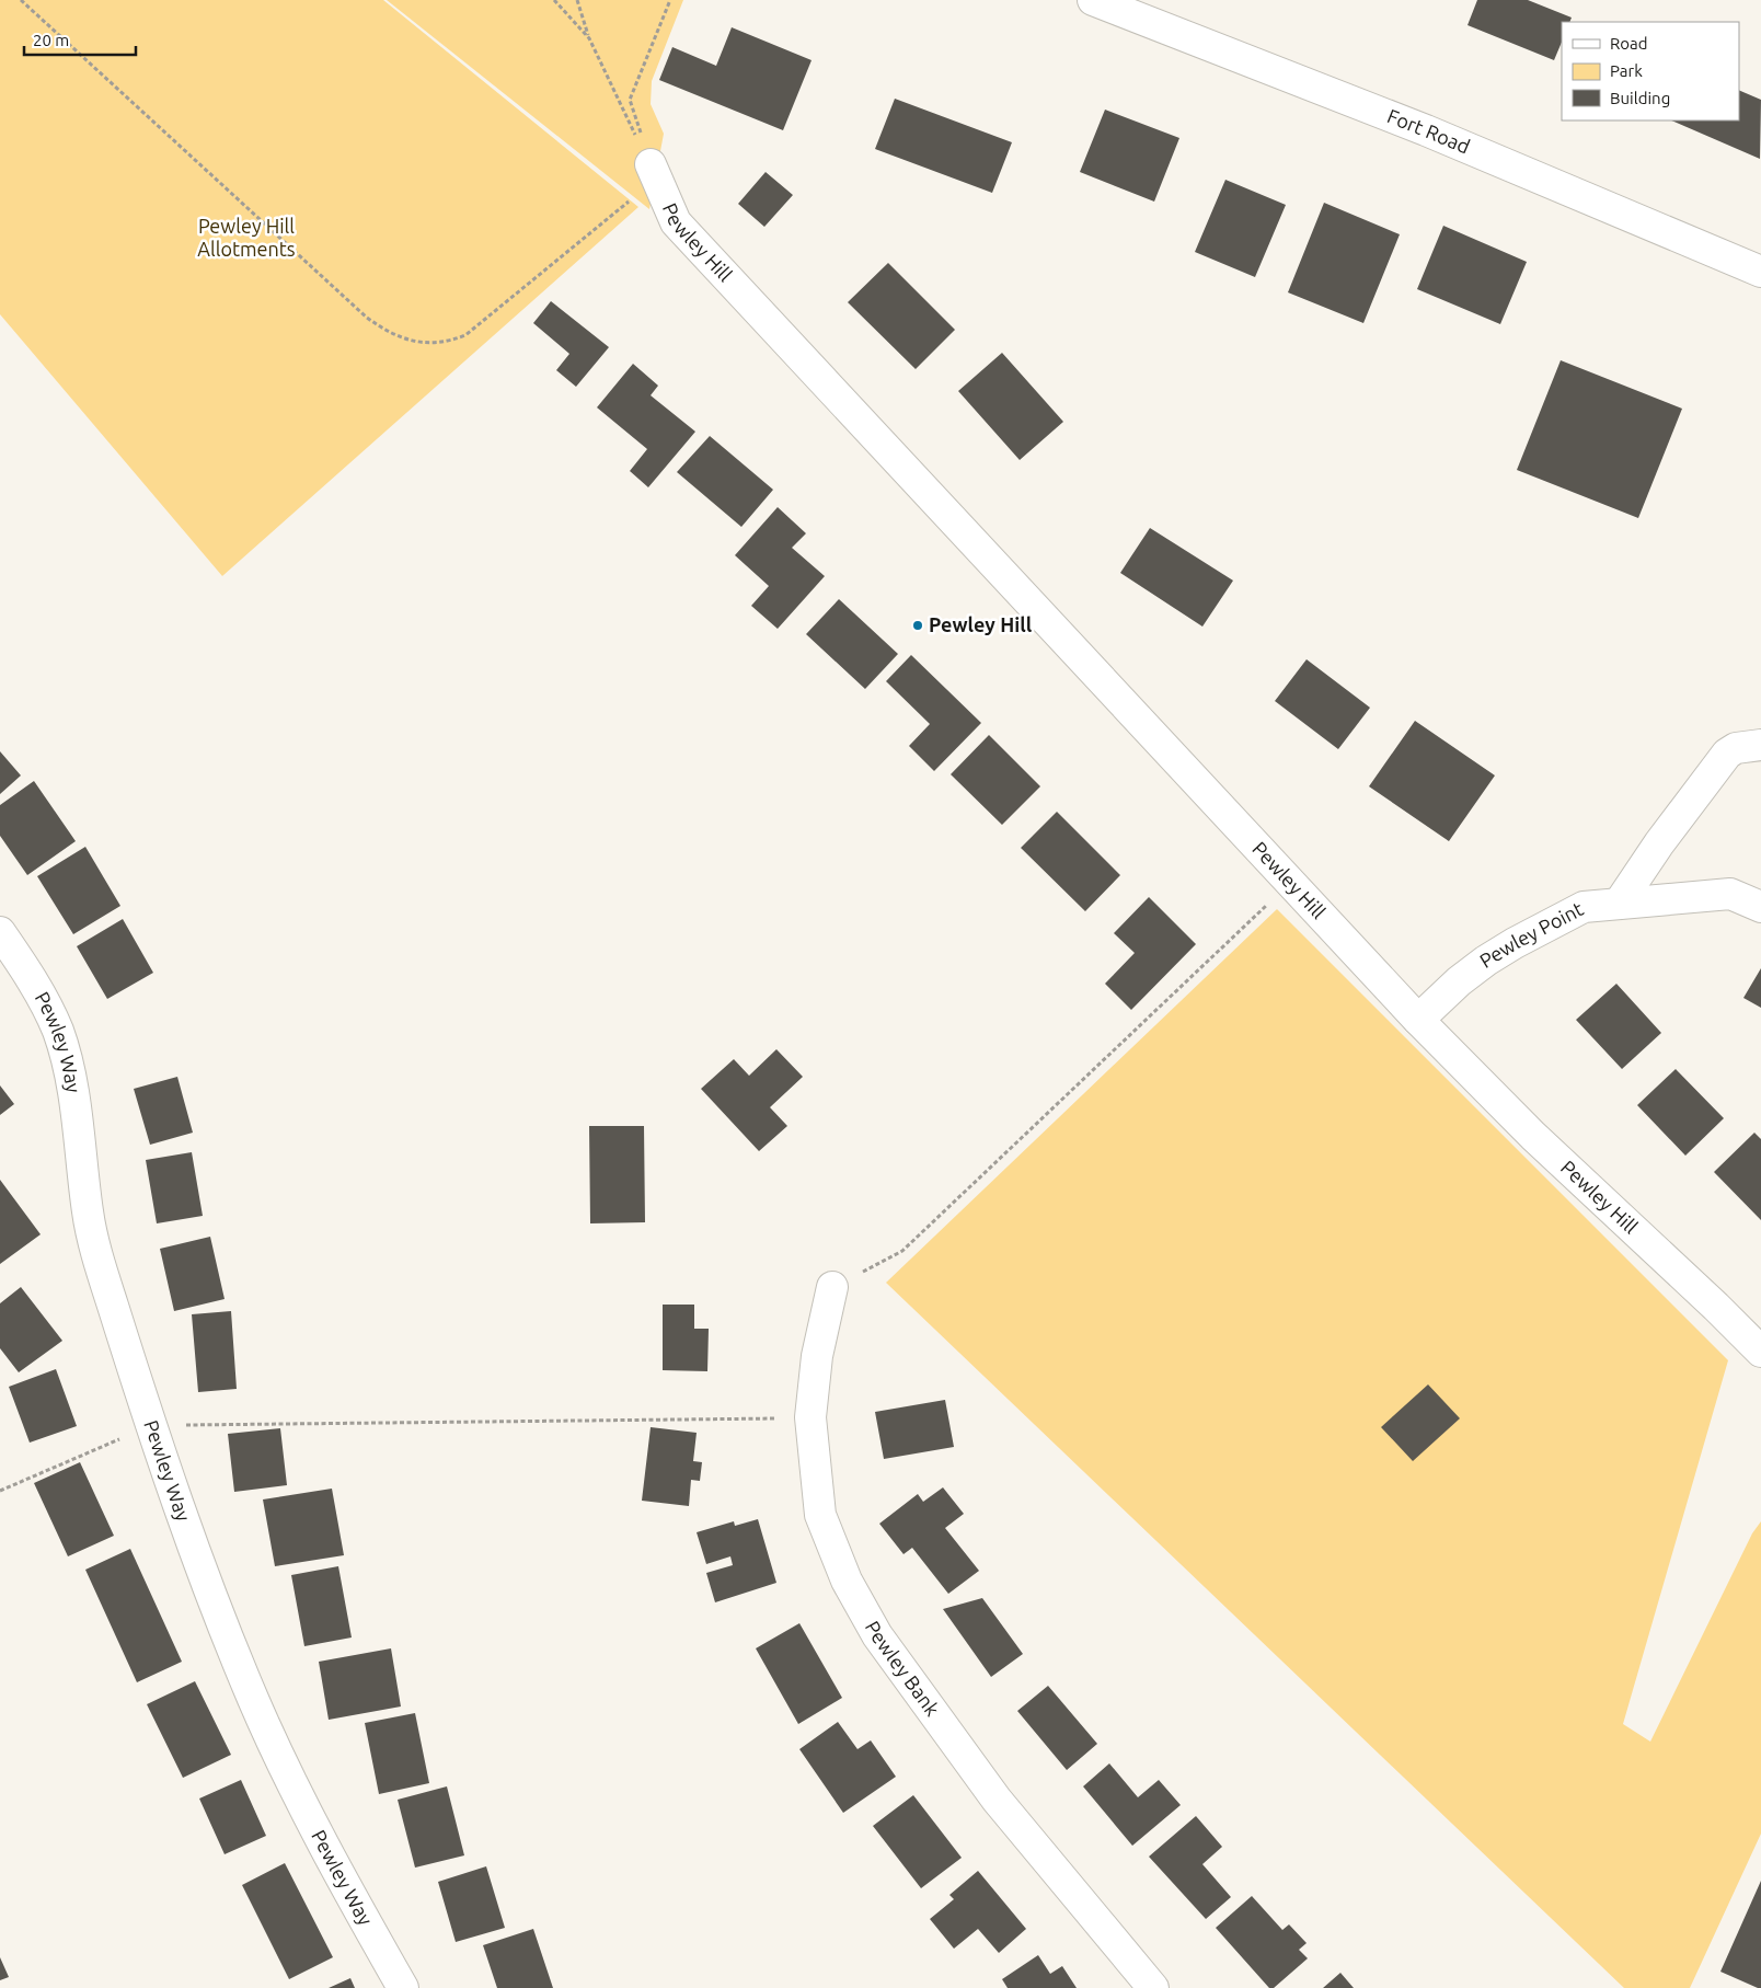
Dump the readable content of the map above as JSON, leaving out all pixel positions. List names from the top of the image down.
{
  "streets": {
    "street": [
      "Fort Road",
      "Pewley Hill",
      "Pewley Point",
      "Pewley Way",
      "Pewley Bank"
    ]
  },
  "crossings": [
    ["Pewley Hill", "Pewley Point"]
  ],
  "parks": ["Pewley Hill Allotments"],
  "places": ["Pewley Hill"],
  "legend": ["Road", "Park", "Building"],
  "scale_bar": "20 m"
}
